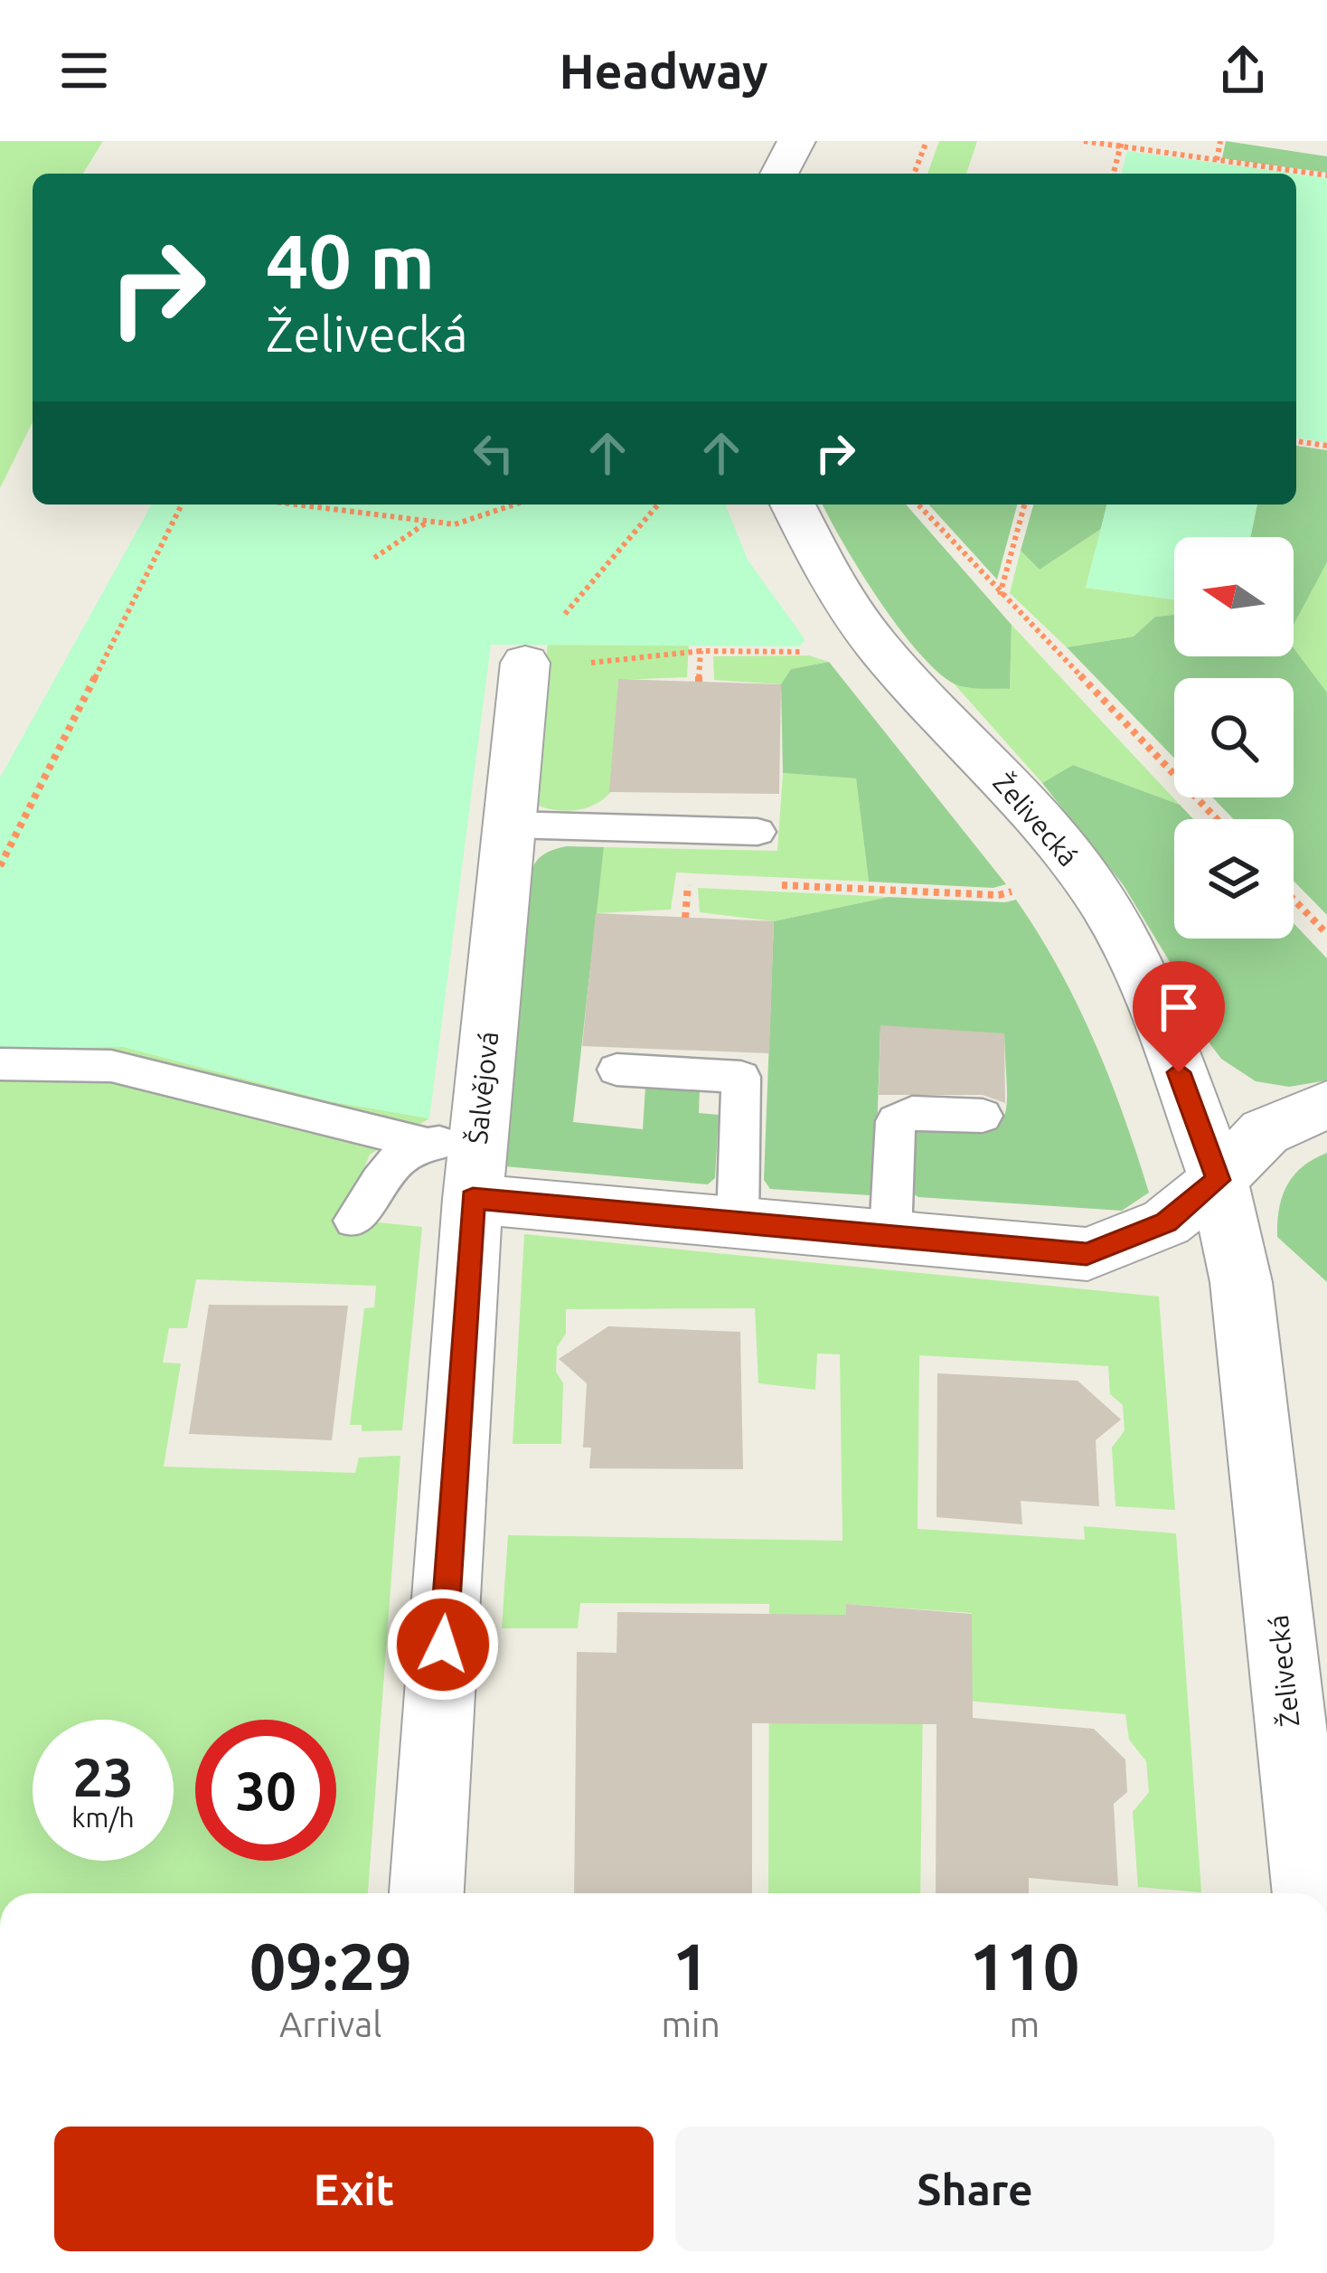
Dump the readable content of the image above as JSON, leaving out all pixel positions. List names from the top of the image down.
{
  "streets": {
    "street": ["Želivecká", "Šalvějová"]
  },
  "north": "left",
  "page": {
    "header": "Headway",
    "turn": ["40 m", "Želivecká"],
    "speed": "23 km/h",
    "limit": "30",
    "eta": [
      "09:29",
      "Arrival",
      "1",
      "min",
      "110",
      "m"
    ],
    "buttons": ["Exit", "Share"]
  }
}
